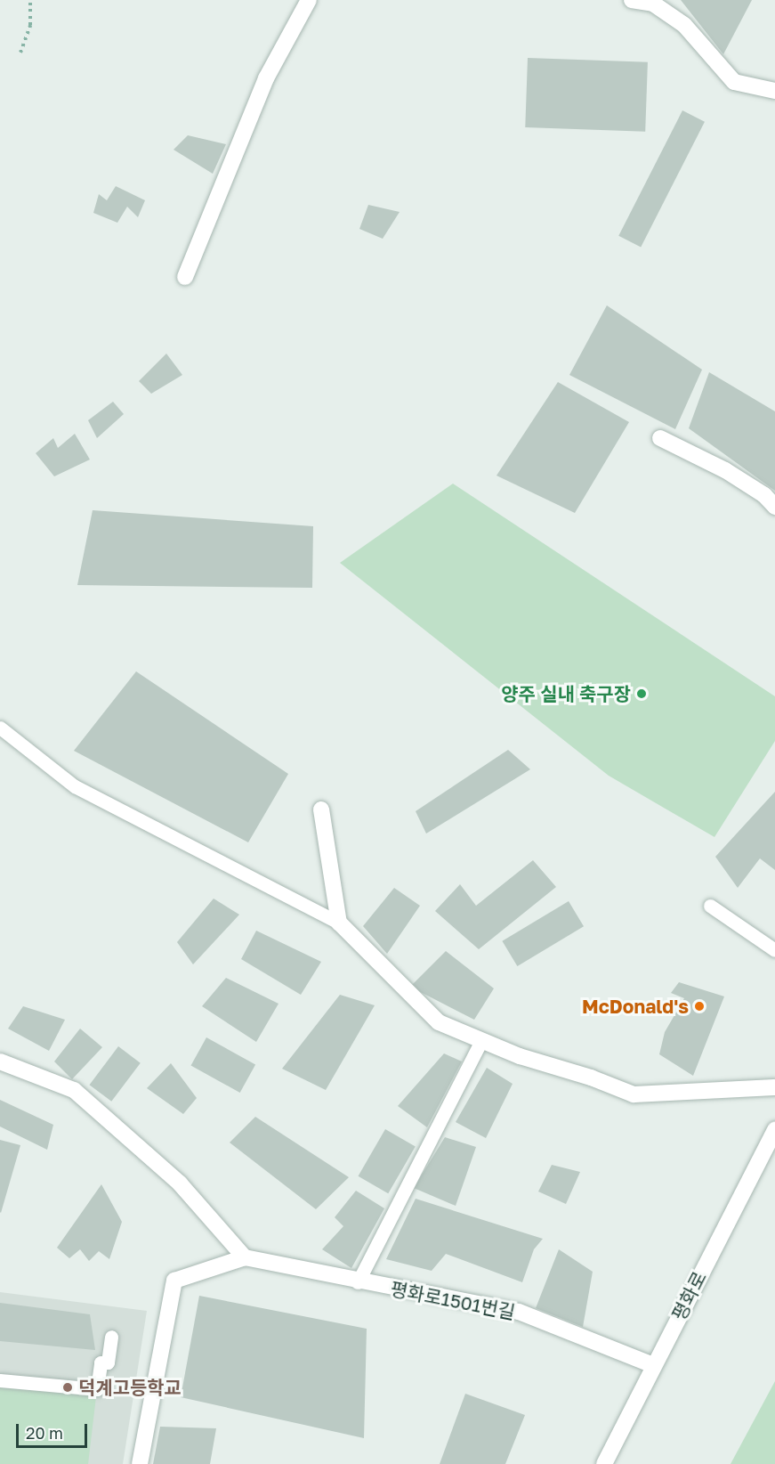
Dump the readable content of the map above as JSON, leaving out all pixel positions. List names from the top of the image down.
{
  "streets": {
    "street": ["평화로", "평화로1501번길"]
  },
  "crossings": [
    ["평화로", "평화로1501번길"]
  ],
  "places": ["양주 실내 축구장", "McDonald's", "덕계고등학교"],
  "scale_bar": "20 m"
}
